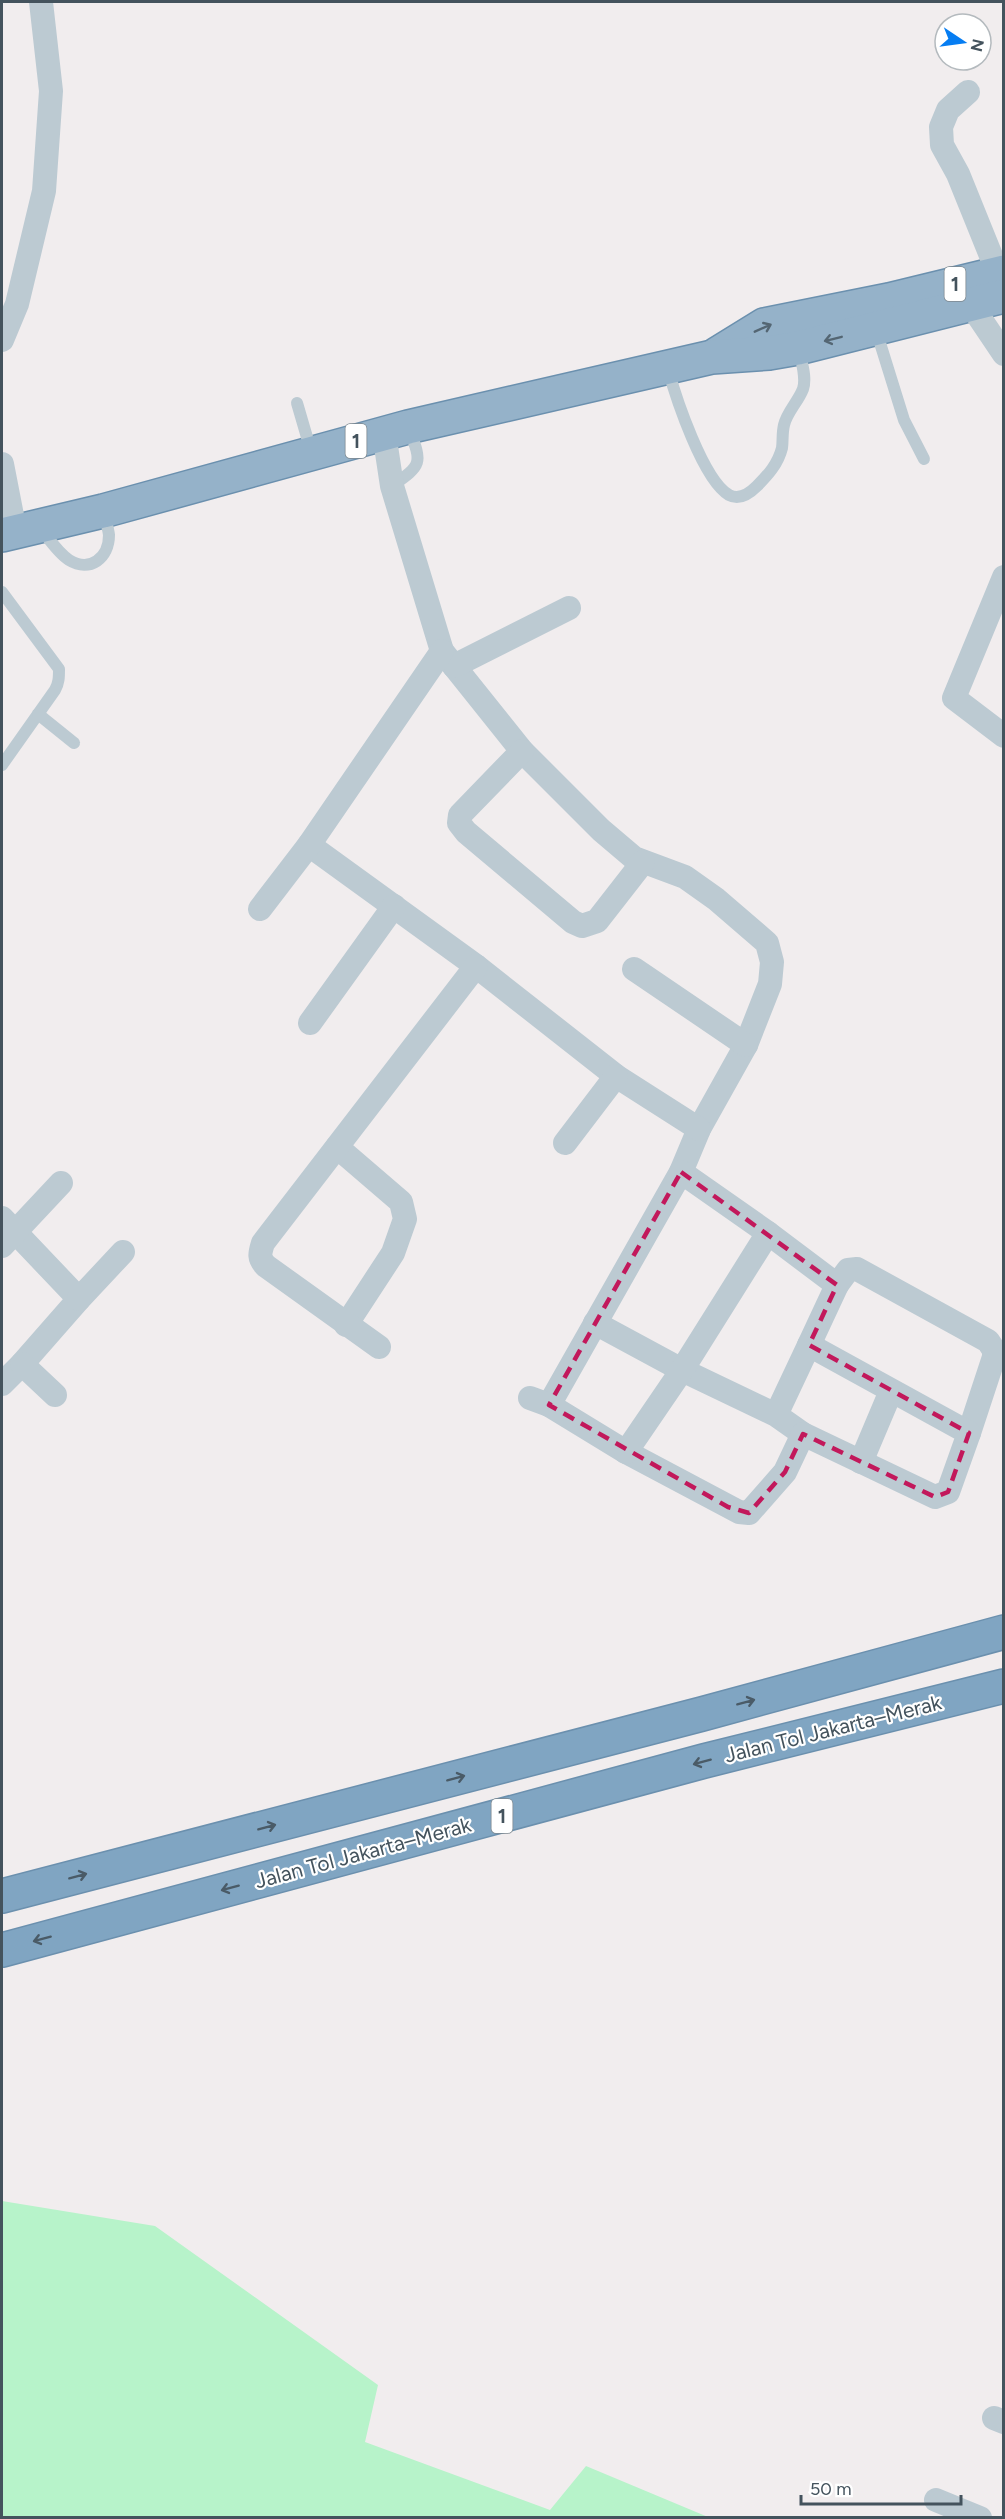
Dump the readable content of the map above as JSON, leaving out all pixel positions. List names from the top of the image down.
{
  "streets": {
    "highway": ["1", "Jalan Tol Jakarta–Merak"]
  },
  "scale_bar": "50 m",
  "north": "right"
}
